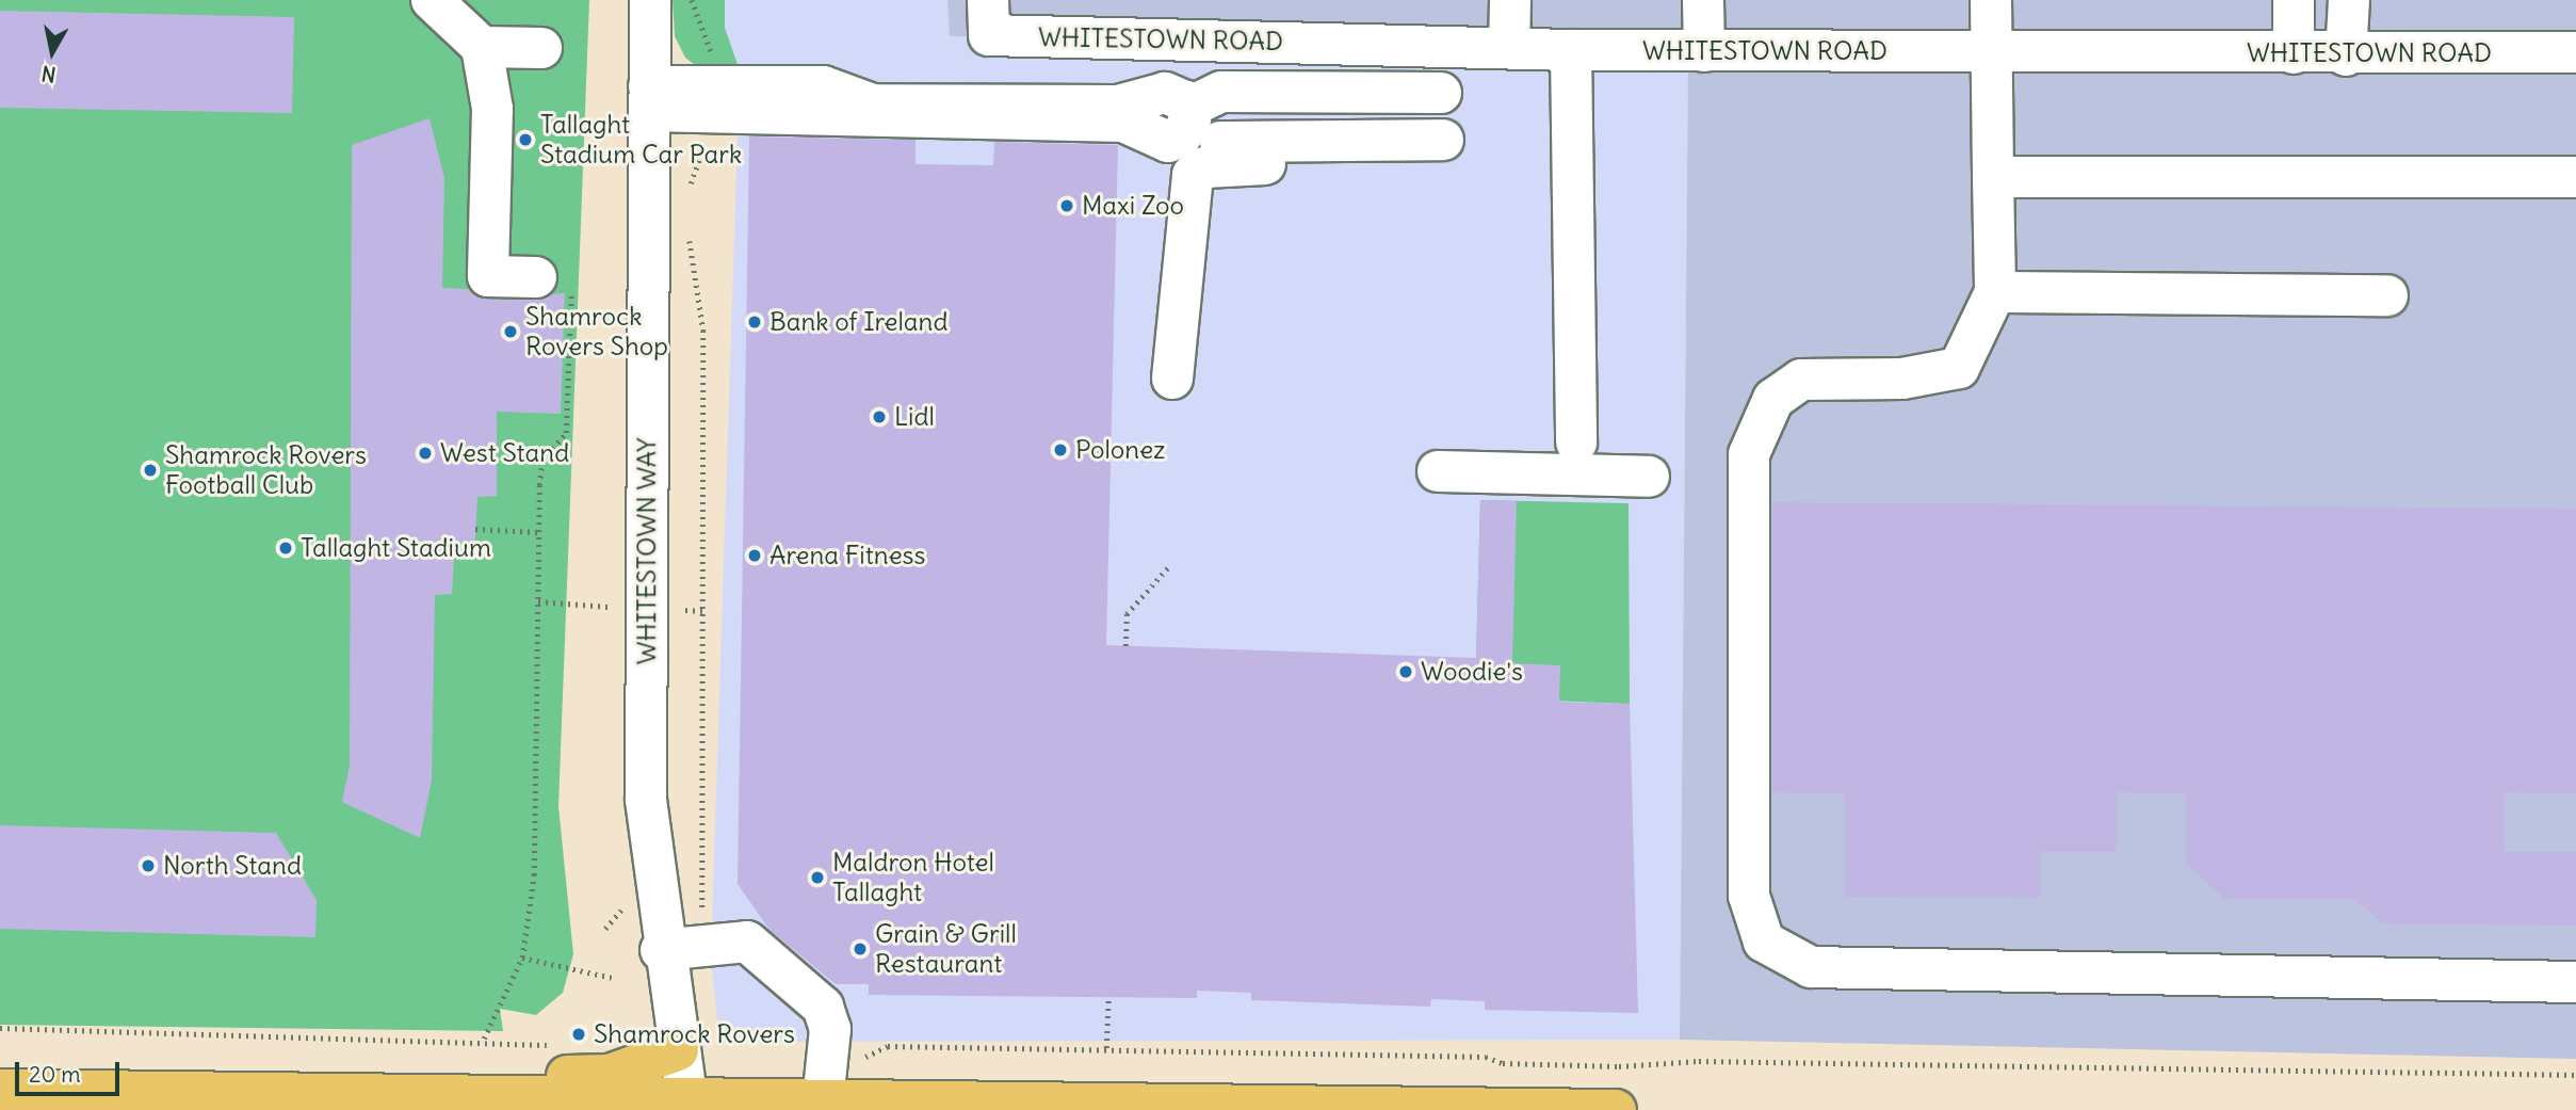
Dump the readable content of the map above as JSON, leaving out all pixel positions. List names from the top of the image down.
{
  "streets": {
    "street": ["WHITESTOWN ROAD", "WHITESTOWN WAY"]
  },
  "places": [
    "Tallaght Stadium Car Park",
    "Maxi Zoo",
    "Bank of Ireland",
    "Shamrock Rovers Shop",
    "Lidl",
    "Polonez",
    "West Stand",
    "Shamrock Rovers Football Club",
    "Tallaght Stadium",
    "Arena Fitness",
    "Woodie's",
    "North Stand",
    "Maldron Hotel Tallaght",
    "Grain & Grill Restaurant",
    "Shamrock Rovers"
  ],
  "scale_bar": "20 m",
  "north": "bottom"
}
